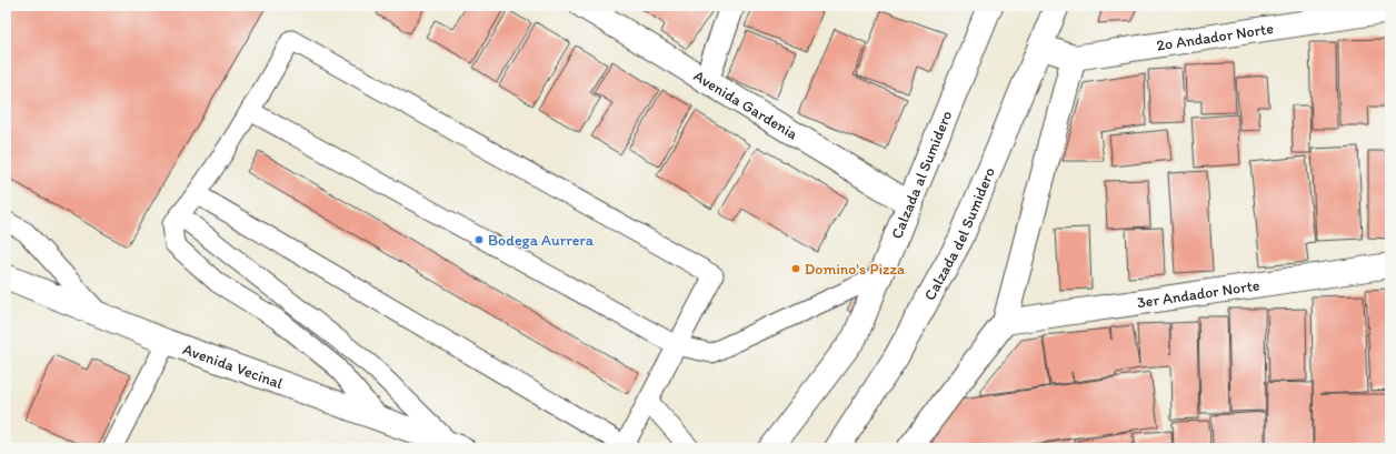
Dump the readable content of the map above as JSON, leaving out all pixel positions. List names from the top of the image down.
{
  "streets": {
    "street": [
      "2o Andador Norte",
      "Avenida Gardenia",
      "Calzada al Sumidero",
      "Calzada del Sumidero",
      "3er Andador Norte",
      "Avenida Vecinal"
    ]
  },
  "crossings": [
    ["2o Andador Norte", "Calzada del Sumidero"],
    ["Avenida Gardenia", "Calzada al Sumidero"]
  ],
  "places": ["Bodega Aurrera", "Domino's Pizza"]
}
